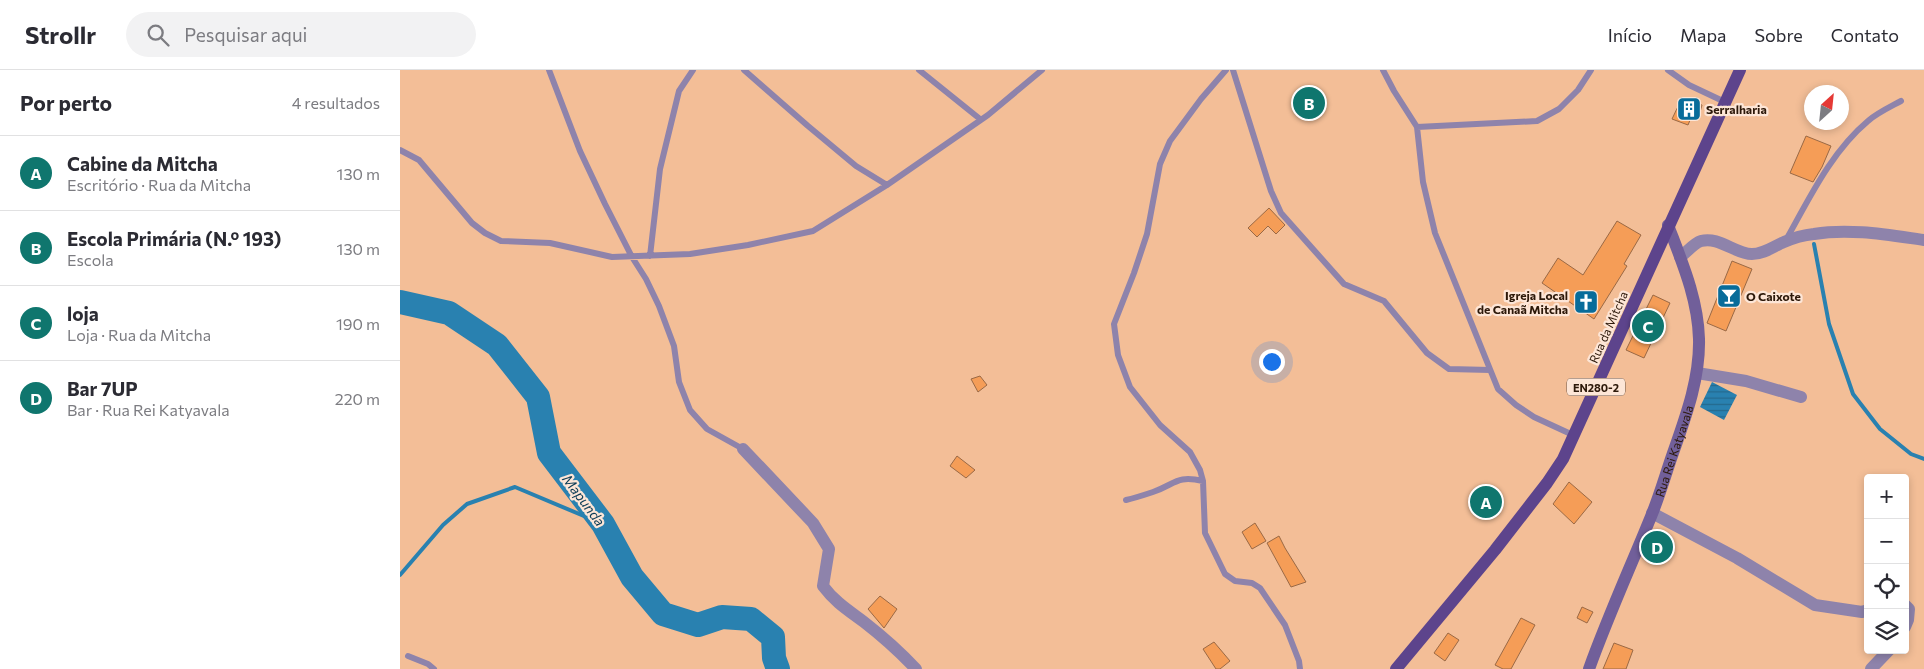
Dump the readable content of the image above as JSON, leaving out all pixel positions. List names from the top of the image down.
{
  "streets": {
    "main road": ["Rua da Mitcha", "EN280-2", "Rua Rei Katyavala"]
  },
  "crossings": [
    ["Rua da Mitcha", "Rua Rei Katyavala"]
  ],
  "water": ["Mapunda"],
  "places": {
    "building": ["Serralharia"],
    "bar": ["O Caixote"],
    "church": ["Igreja Local de Canaã Mitcha"]
  },
  "north": "top right",
  "page": {
    "header": "Strollr",
    "search": "Pesquisar aqui",
    "nav": [
      "Início",
      "Mapa",
      "Sobre",
      "Contato"
    ],
    "heading": ["Por perto", "4 resultados"],
    "pins": [
      "B",
      "C",
      "A",
      "D"
    ],
    "list": [
      {
        "mark": "A",
        "name": "Cabine da Mitcha",
        "note": "Escritório · Rua da Mitcha",
        "value": "130 m"
      },
      {
        "mark": "B",
        "name": "Escola Primária (N.º 193)",
        "note": "Escola",
        "value": "130 m"
      },
      {
        "mark": "C",
        "name": "loja",
        "note": "Loja · Rua da Mitcha",
        "value": "190 m"
      },
      {
        "mark": "D",
        "name": "Bar 7UP",
        "note": "Bar · Rua Rei Katyavala",
        "value": "220 m"
      }
    ],
    "map_buttons": ["+", "−"]
  }
}
